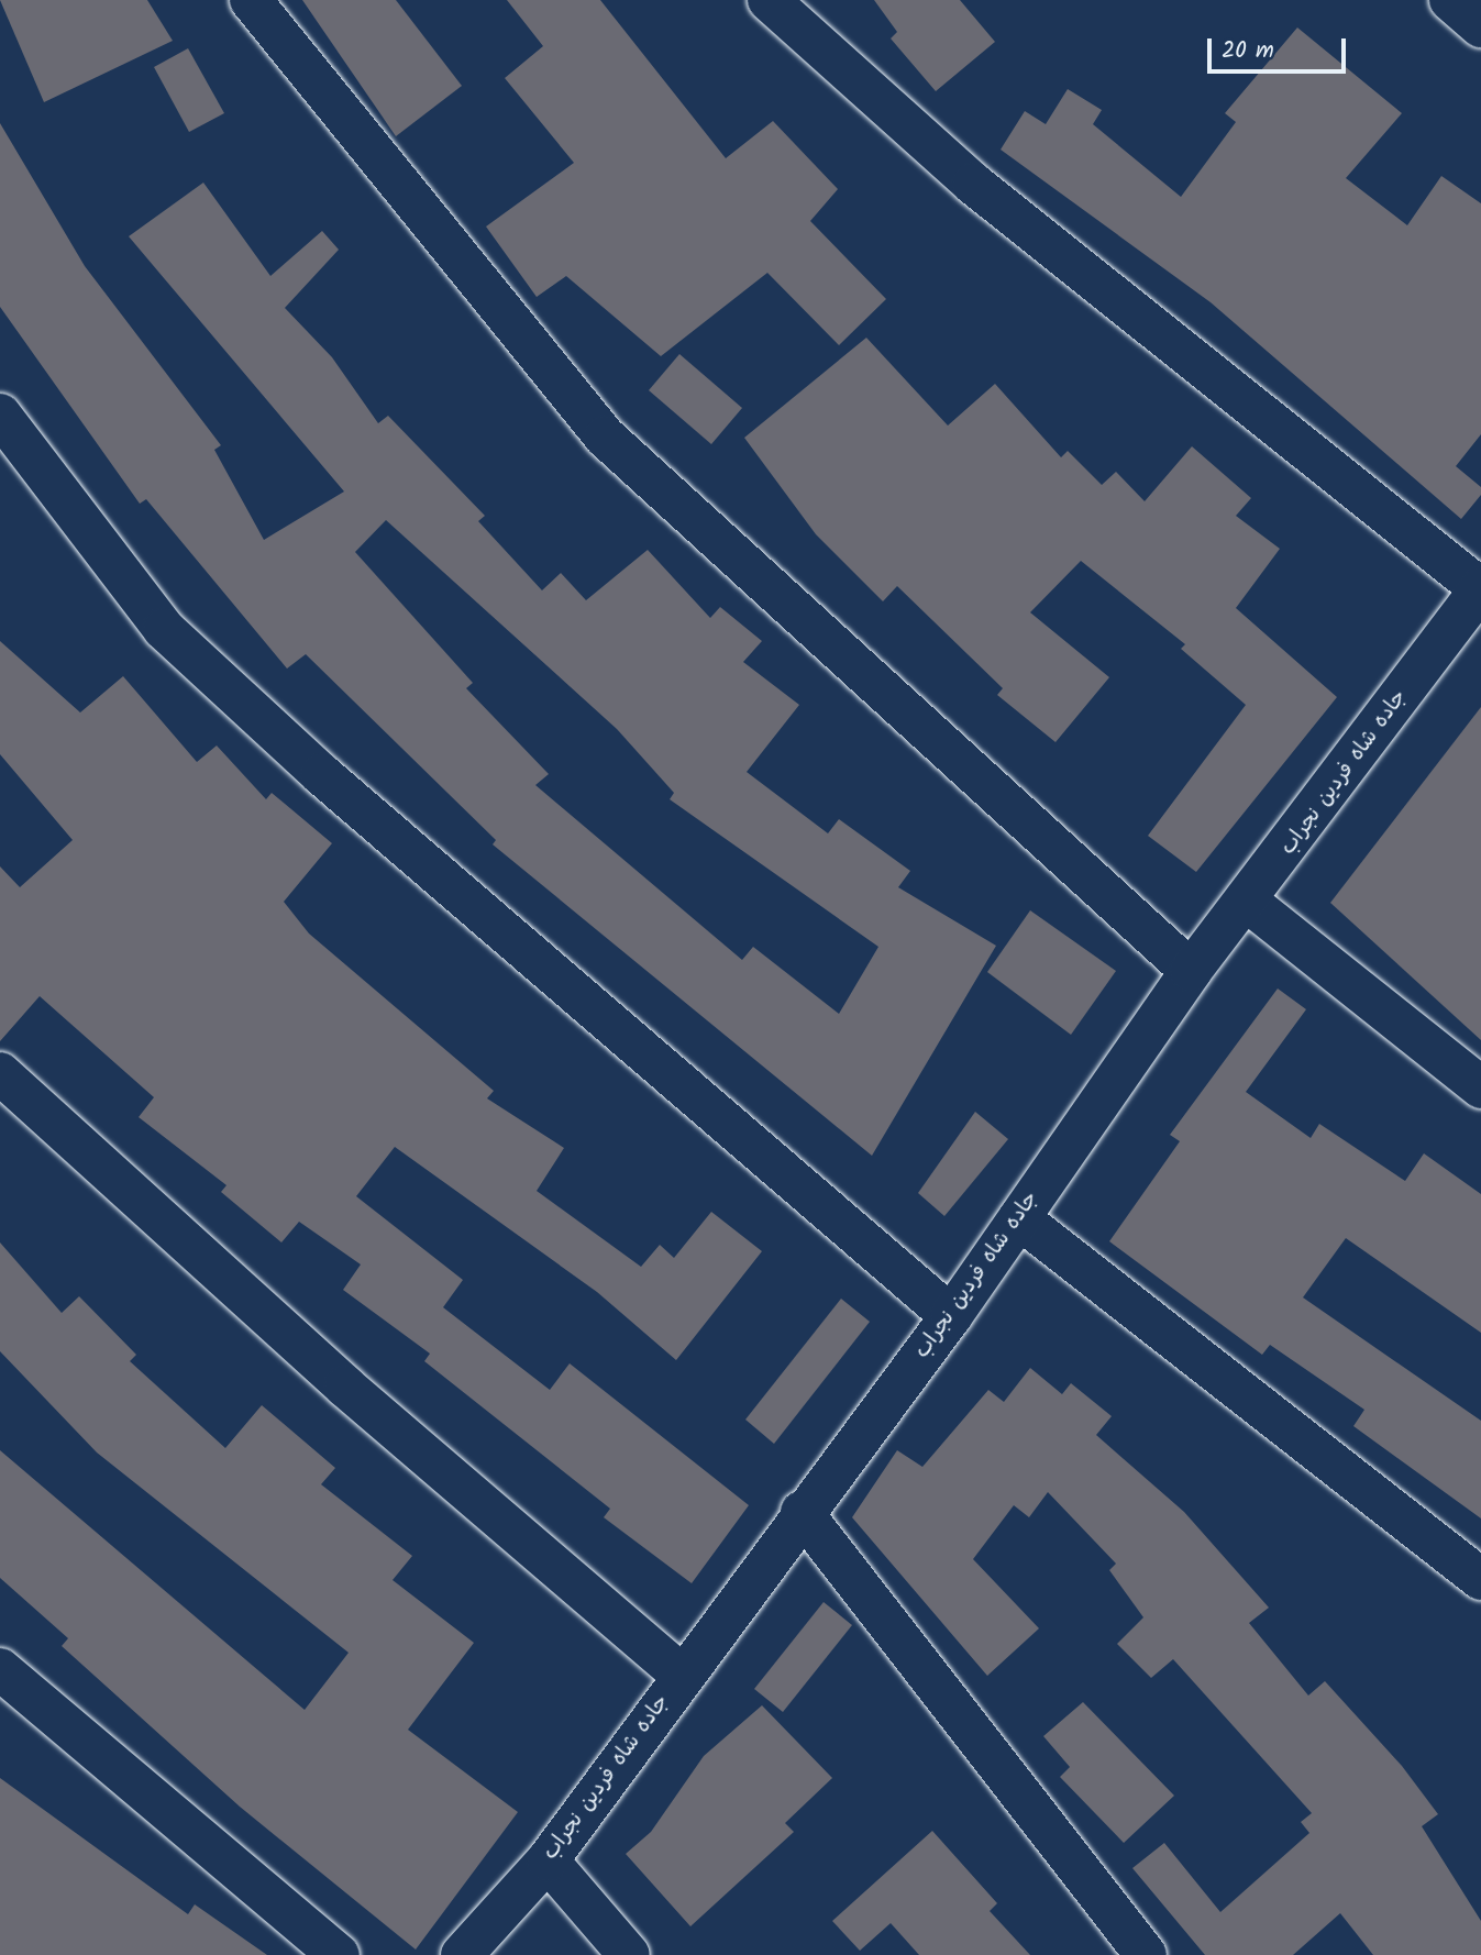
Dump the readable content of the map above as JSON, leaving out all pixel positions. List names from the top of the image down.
{
  "streets": {
    "street": ["جاده شاه فردین نجراب"]
  },
  "scale_bar": "20 m"
}
